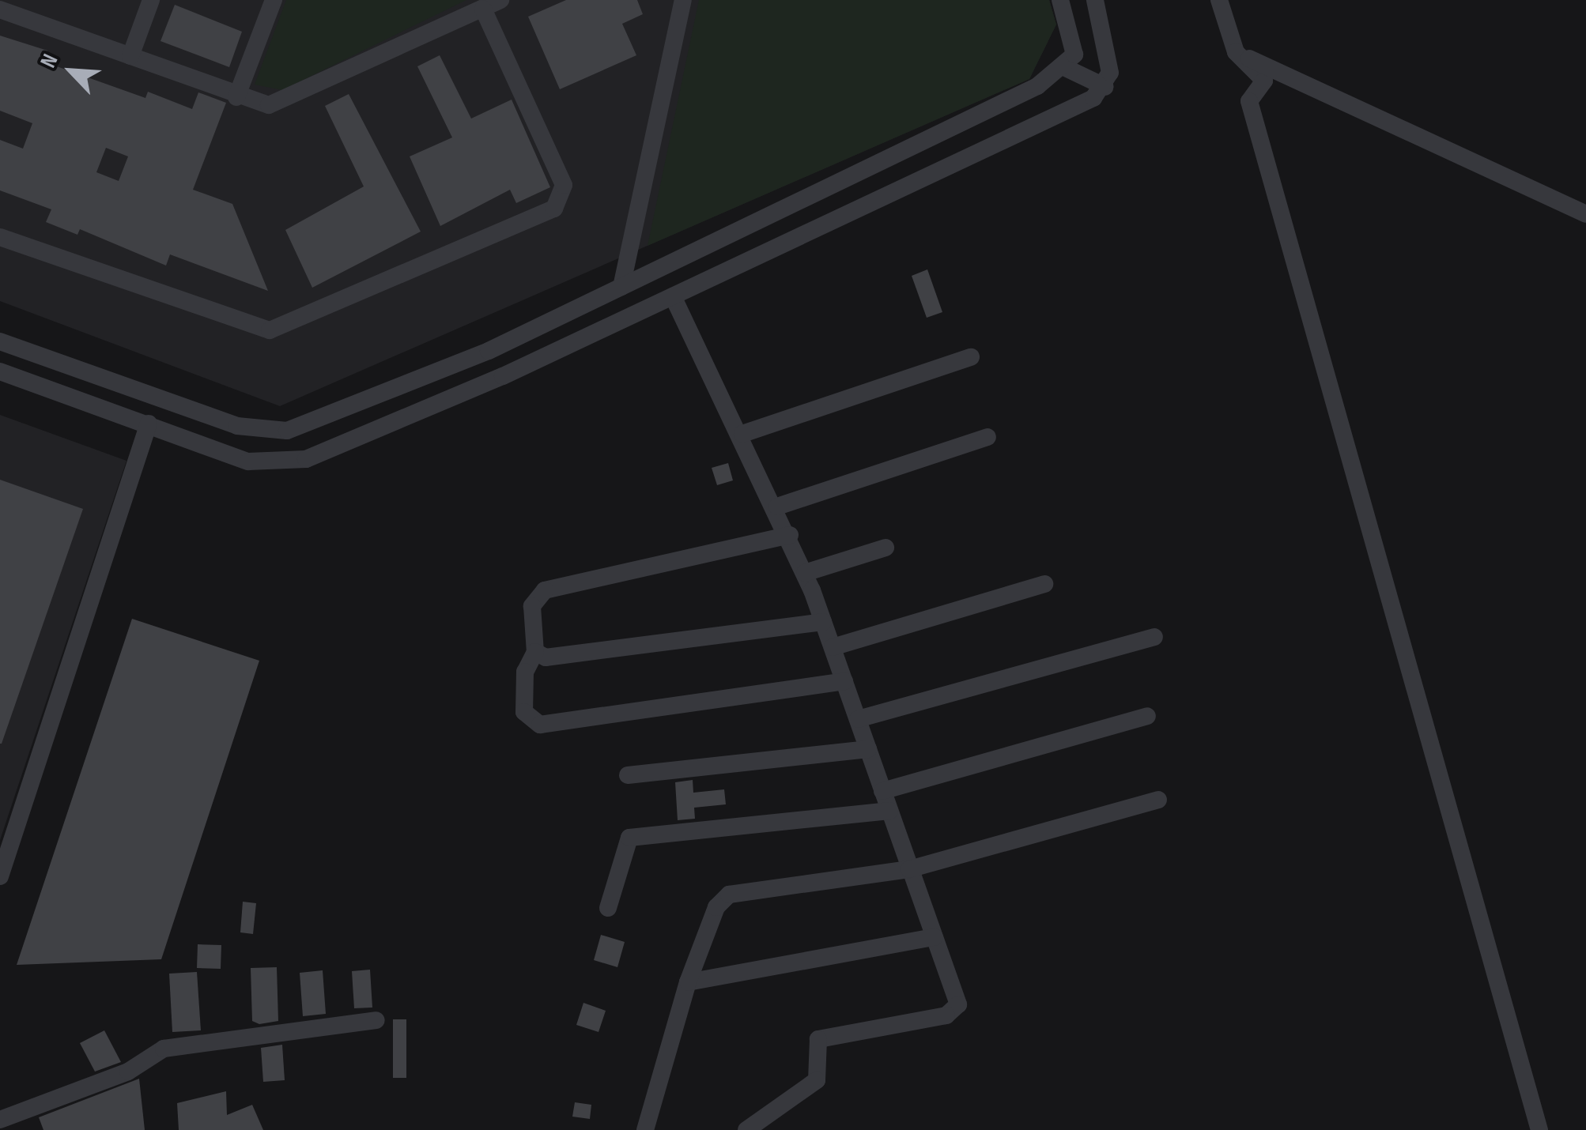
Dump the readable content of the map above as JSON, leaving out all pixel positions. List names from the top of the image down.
{
  "north": "top left"
}
